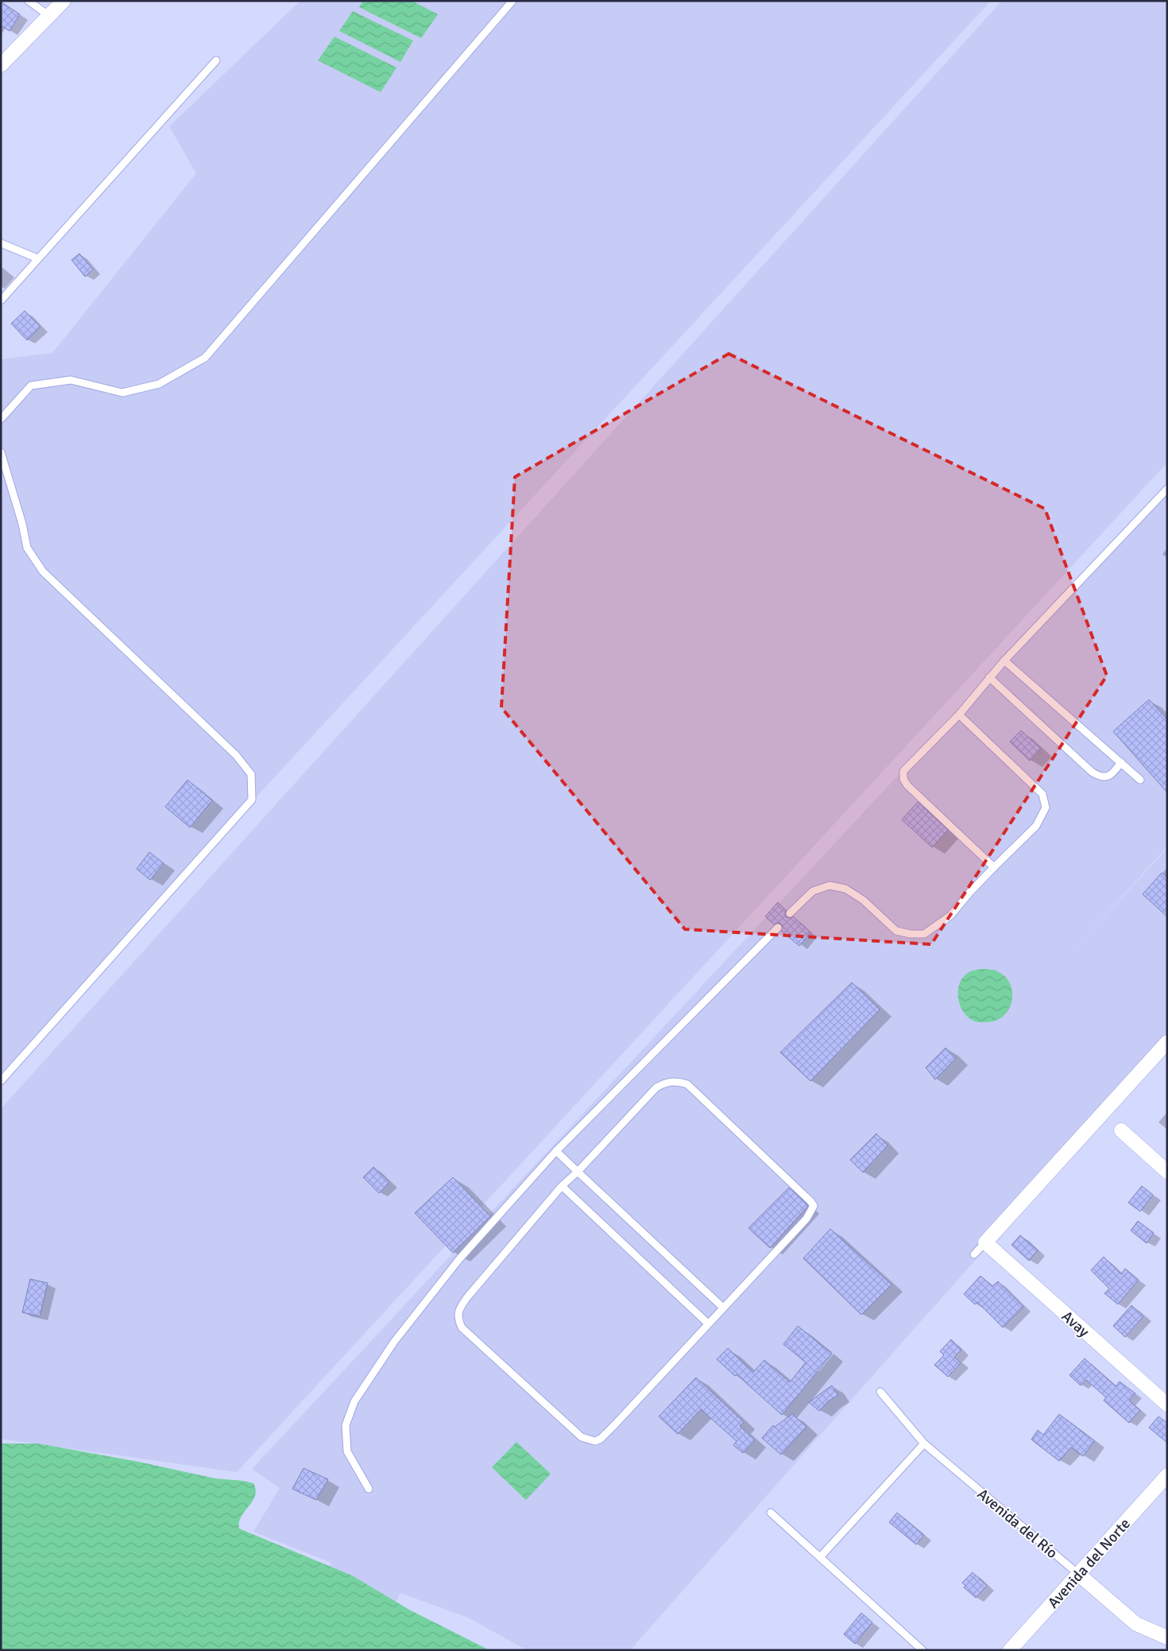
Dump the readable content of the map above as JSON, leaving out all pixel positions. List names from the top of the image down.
{
  "streets": {
    "street": ["Avay", "Avenida del Río", "Avenida del Norte"]
  },
  "crossings": [
    ["Avenida del Río", "Avenida del Norte"]
  ]
}
